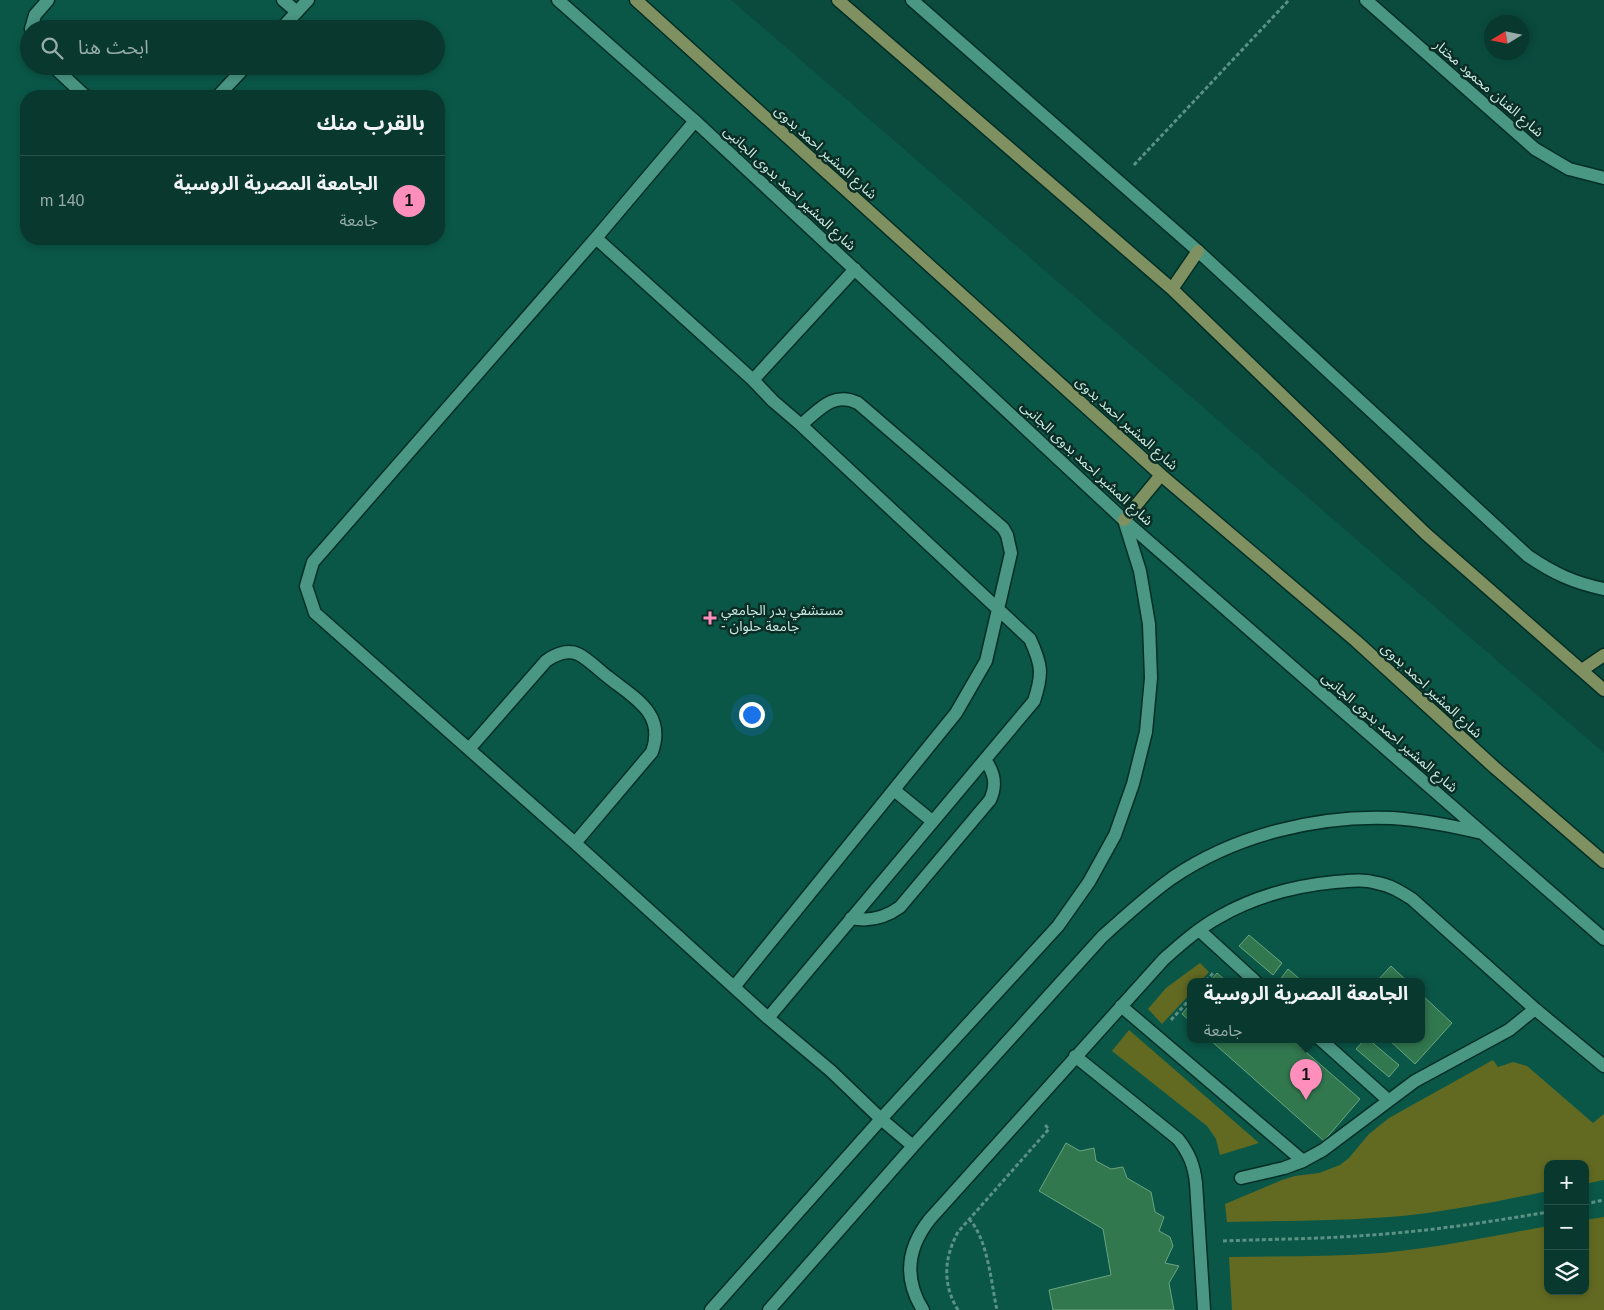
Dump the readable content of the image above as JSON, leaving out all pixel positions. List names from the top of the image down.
{
  "streets": {
    "street": ["شارع الفنان محمود مختار", "شارع المشير احمد بدوى", "شارع المشير احمد بدوى الجانبى"]
  },
  "places": {
    "health": ["مستشفي بدر الجامعي - جامعة حلوان"]
  },
  "north": "left",
  "page": {
    "search": "ابحث هنا",
    "heading": "بالقرب منك",
    "list": [
      {
        "mark": "1",
        "name": "الجامعة المصرية الروسية",
        "note": "جامعة",
        "value": "140 m"
      }
    ],
    "popup": ["الجامعة المصرية الروسية", "جامعة"],
    "pins": "1",
    "map_buttons": ["+", "−"]
  }
}
